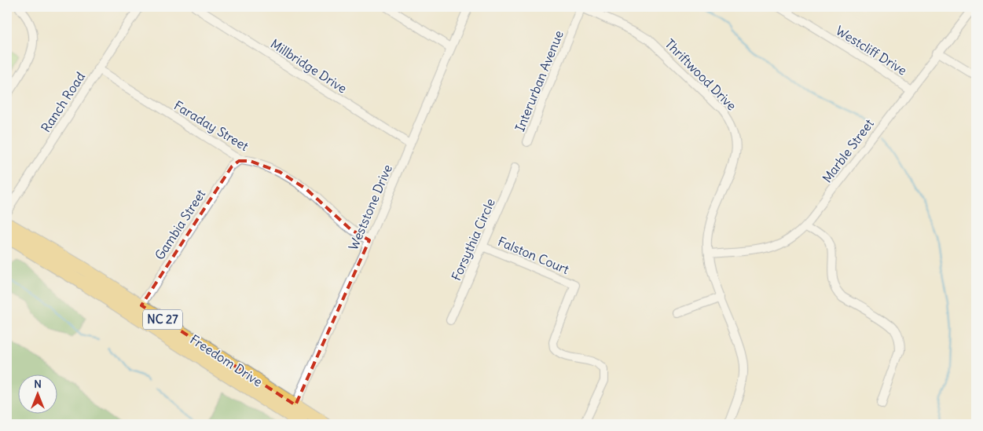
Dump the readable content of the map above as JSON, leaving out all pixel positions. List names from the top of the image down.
{
  "streets": {
    "main road": ["NC 27", "Freedom Drive"],
    "street": [
      "Westcliff Drive",
      "Millbridge Drive",
      "Thriftwood Drive",
      "Interurban Avenue",
      "Ranch Road",
      "Faraday Street",
      "Marble Street",
      "Weststone Drive",
      "Gambia Street",
      "Forsythia Circle",
      "Falston Court"
    ]
  },
  "crossings": [
    ["Westcliff Drive", "Marble Street"],
    ["Millbridge Drive", "Weststone Drive"],
    ["Thriftwood Drive", "Interurban Avenue"],
    ["Thriftwood Drive", "Marble Street"],
    ["Ranch Road", "Faraday Street"],
    ["Faraday Street", "Weststone Drive"],
    ["Faraday Street", "Gambia Street"],
    ["Weststone Drive", "Freedom Drive"],
    ["Gambia Street", "Freedom Drive"],
    ["Forsythia Circle", "Falston Court"]
  ],
  "north": "top"
}
